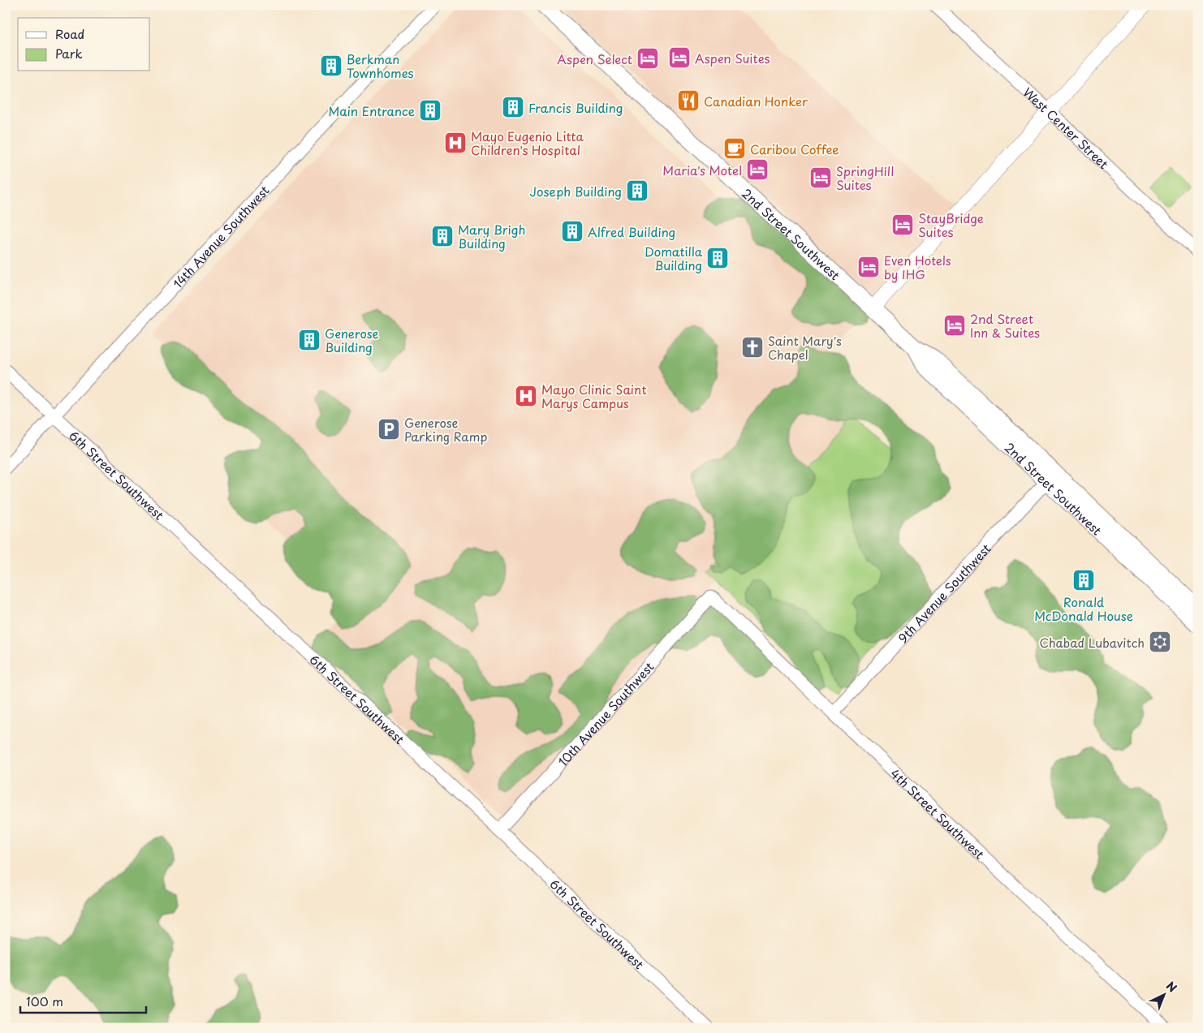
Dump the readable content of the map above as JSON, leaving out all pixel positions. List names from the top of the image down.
{
  "streets": {
    "main road": ["2nd Street Southwest"],
    "street": [
      "West Center Street",
      "14th Avenue Southwest",
      "6th Street Southwest",
      "9th Avenue Southwest",
      "10th Avenue Southwest",
      "4th Street Southwest"
    ]
  },
  "crossings": [
    ["2nd Street Southwest", "9th Avenue Southwest"],
    ["14th Avenue Southwest", "6th Street Southwest"],
    ["6th Street Southwest", "10th Avenue Southwest"],
    ["9th Avenue Southwest", "4th Street Southwest"],
    ["10th Avenue Southwest", "4th Street Southwest"]
  ],
  "places": {
    "hotel": [
      "Aspen Suites",
      "Aspen Select",
      "Maria's Motel",
      "SpringHill Suites",
      "StayBridge Suites",
      "Even Hotels by IHG",
      "2nd Street Inn & Suites"
    ],
    "building": [
      "Berkman Townhomes",
      "Francis Building",
      "Main Entrance",
      "Joseph Building",
      "Alfred Building",
      "Mary Brigh Building",
      "Domatilla Building",
      "Generose Building",
      "Ronald McDonald House"
    ],
    "restaurant": ["Canadian Honker"],
    "hospital": ["Mayo Eugenio Litta Children's Hospital", "Mayo Clinic Saint Marys Campus"],
    "cafe": ["Caribou Coffee"],
    "church": ["Saint Mary's Chapel"],
    "parking": ["Generose Parking Ramp"],
    "synagogue": ["Chabad Lubavitch"]
  },
  "legend": ["Road", "Park"],
  "scale_bar": "100 m",
  "north": "top right"
}
